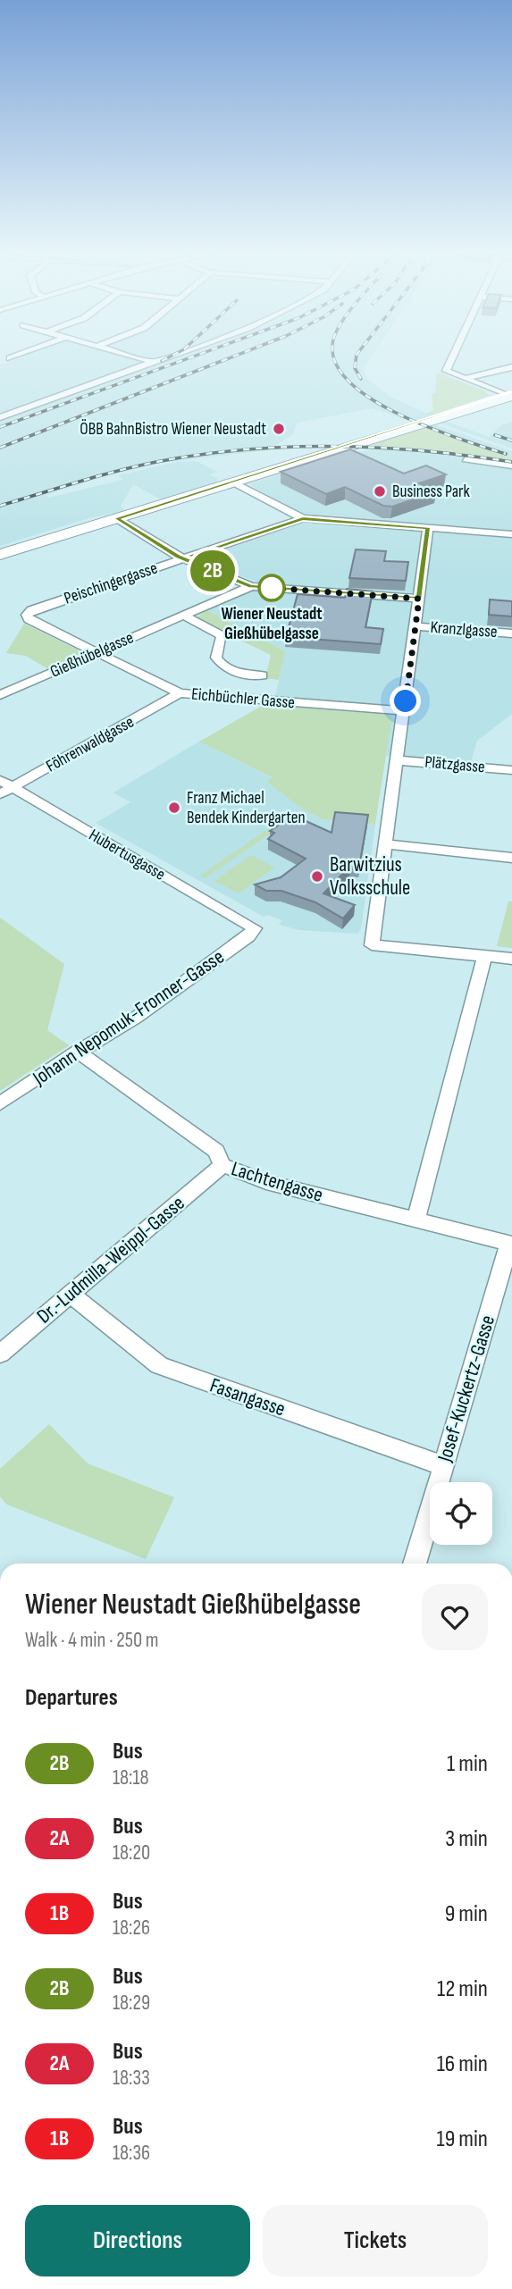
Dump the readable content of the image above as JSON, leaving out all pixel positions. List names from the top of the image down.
{
  "streets": {
    "street": [
      "Peischingergasse",
      "Kranzlgasse",
      "Gießhübelgasse",
      "Eichbüchler Gasse",
      "Föhrenwaldgasse",
      "Plätzgasse",
      "Hubertusgasse",
      "Johann Nepomuk-Fronner-Gasse",
      "Lachtengasse",
      "Dr.-Ludmilla-Weippl-Gasse",
      "Josef-Kuckertz-Gasse",
      "Fasangasse"
    ]
  },
  "crossings": [
    ["Peischingergasse", "Eichbüchler Gasse"],
    ["Gießhübelgasse", "Eichbüchler Gasse"],
    ["Eichbüchler Gasse", "Föhrenwaldgasse"],
    ["Föhrenwaldgasse", "Hubertusgasse"],
    ["Hubertusgasse", "Johann Nepomuk-Fronner-Gasse"],
    ["Johann Nepomuk-Fronner-Gasse", "Lachtengasse"],
    ["Lachtengasse", "Dr.-Ludmilla-Weippl-Gasse"],
    ["Lachtengasse", "Josef-Kuckertz-Gasse"],
    ["Dr.-Ludmilla-Weippl-Gasse", "Fasangasse"],
    ["Josef-Kuckertz-Gasse", "Fasangasse"]
  ],
  "places": [
    "ÖBB BahnBistro Wiener Neustadt",
    "Business Park",
    "Wiener Neustadt Gießhübelgasse",
    "Franz Michael Bendek Kindergarten",
    "Barwitzius Volksschule"
  ],
  "lines": ["bus line 2B"],
  "page": {
    "on_map": "2B",
    "heading": [
      ["Wiener Neustadt Gießhübelgasse", "Walk · 4 min · 250 m"],
      "Departures"
    ],
    "list": [
      {
        "mark": "2B",
        "name": "Bus",
        "note": "18:18",
        "value": "1 min"
      },
      {
        "mark": "2A",
        "name": "Bus",
        "note": "18:20",
        "value": "3 min"
      },
      {
        "mark": "1B",
        "name": "Bus",
        "note": "18:26",
        "value": "9 min"
      },
      {
        "mark": "2B",
        "name": "Bus",
        "note": "18:29",
        "value": "12 min"
      },
      {
        "mark": "2A",
        "name": "Bus",
        "note": "18:33",
        "value": "16 min"
      },
      {
        "mark": "1B",
        "name": "Bus",
        "note": "18:36",
        "value": "19 min"
      }
    ],
    "buttons": ["Directions", "Tickets"]
  }
}
